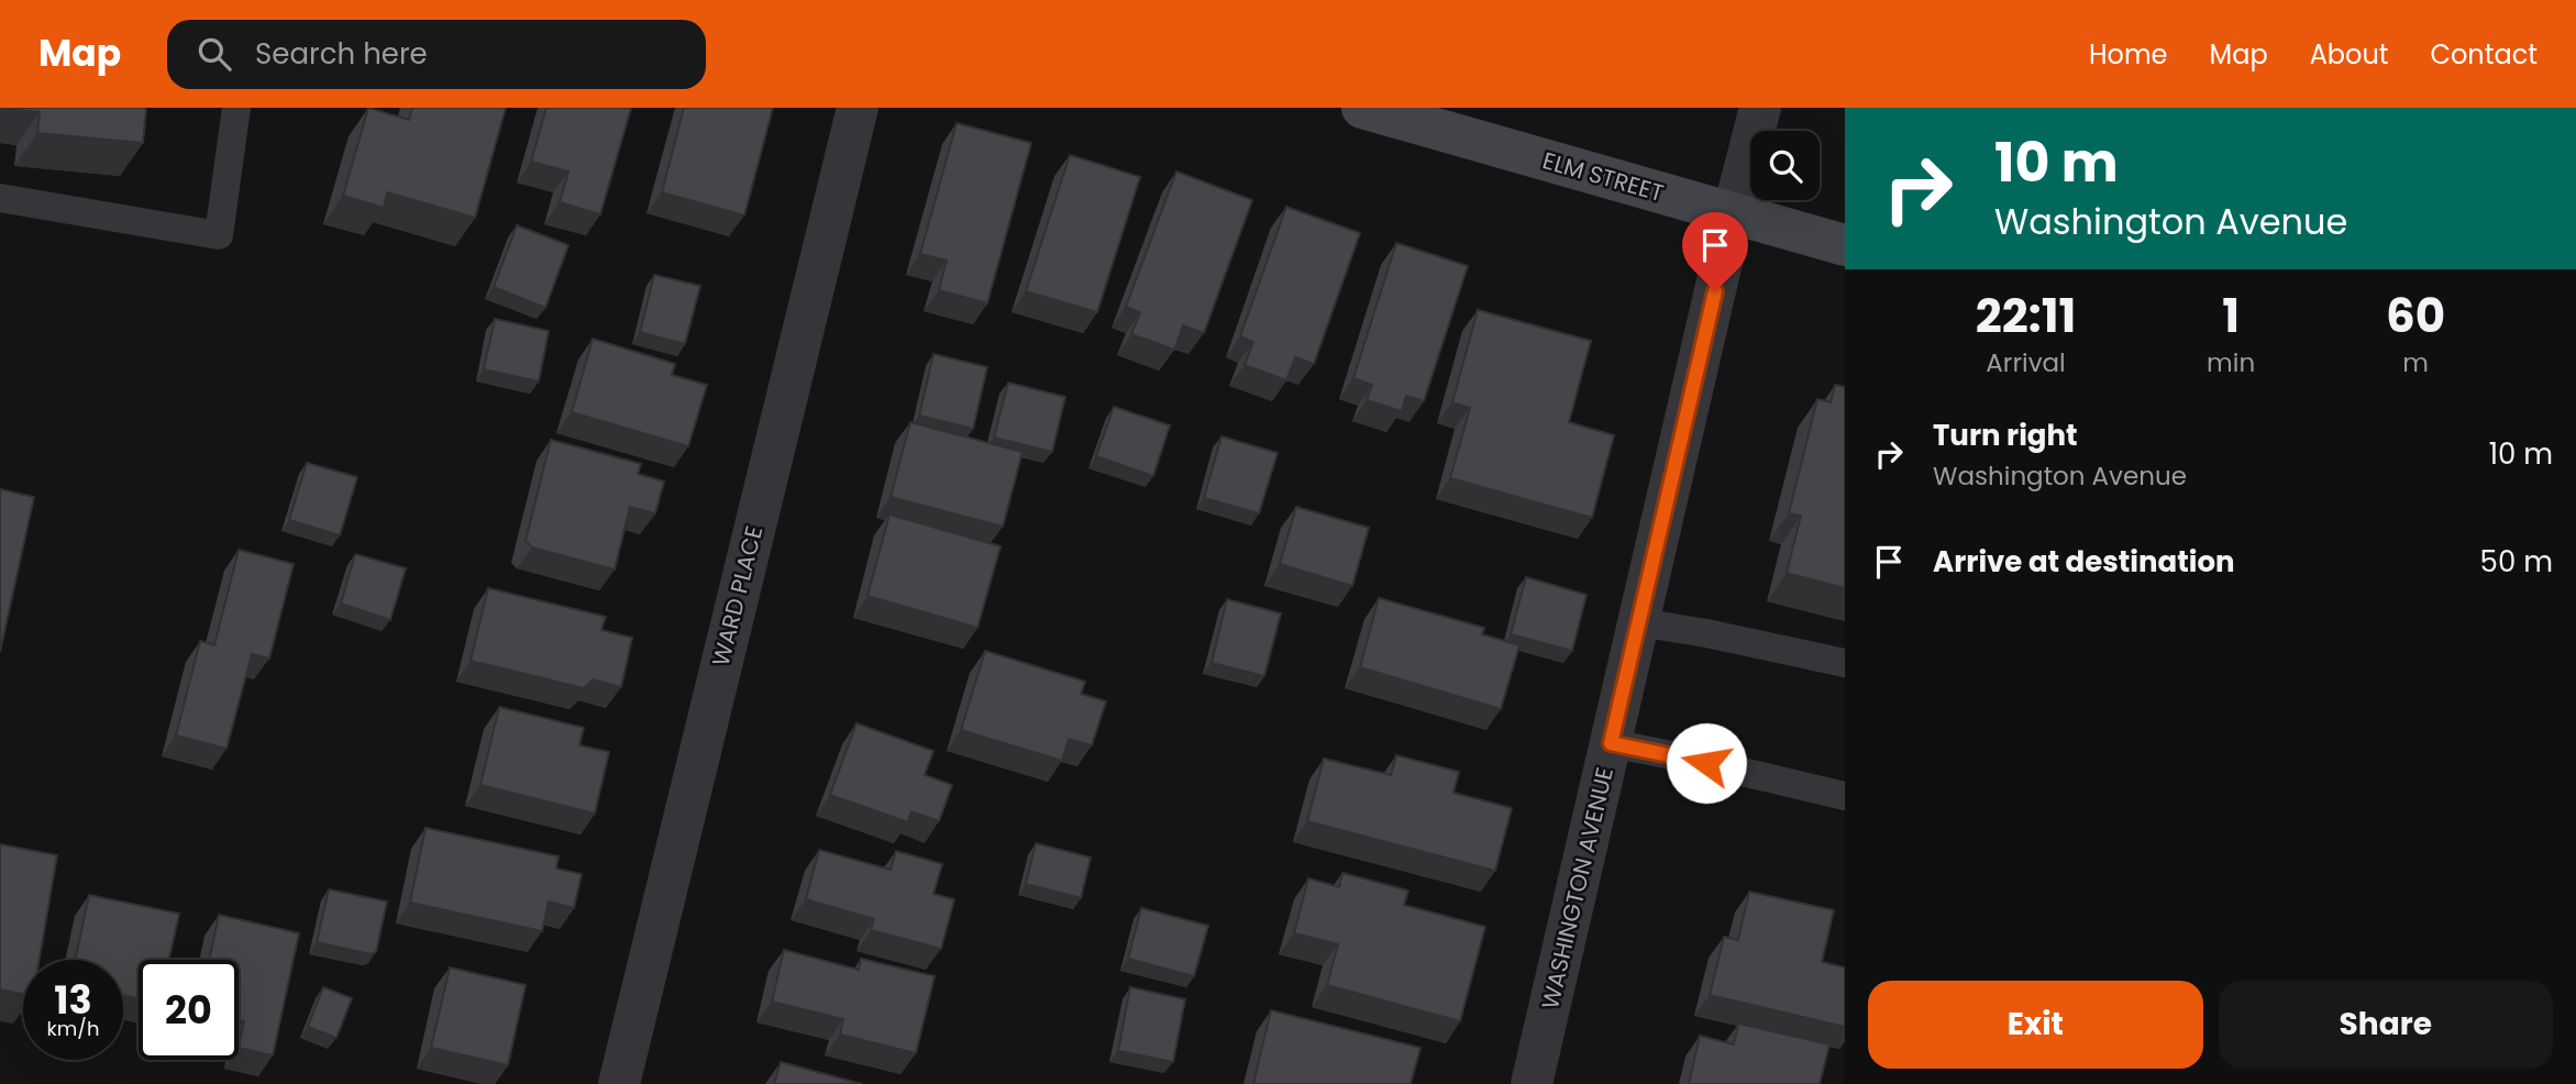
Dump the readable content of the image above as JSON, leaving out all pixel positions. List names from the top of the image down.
{
  "streets": {
    "main road": ["ELM STREET"],
    "street": ["WARD PLACE", "WASHINGTON AVENUE"]
  },
  "crossings": [
    ["ELM STREET", "WASHINGTON AVENUE"]
  ],
  "page": {
    "header": "Map",
    "search": "Search here",
    "nav": [
      "Home",
      "Map",
      "About",
      "Contact"
    ],
    "turn": ["10 m", "Washington Avenue"],
    "eta": [
      "22:11",
      "Arrival",
      "1",
      "min",
      "60",
      "m"
    ],
    "list": [
      {
        "name": "Turn right",
        "note": "Washington Avenue",
        "value": "10 m"
      },
      {
        "name": "Arrive at destination",
        "value": "50 m"
      }
    ],
    "speed": "13 km/h",
    "limit": "20",
    "buttons": ["Exit", "Share"]
  }
}
